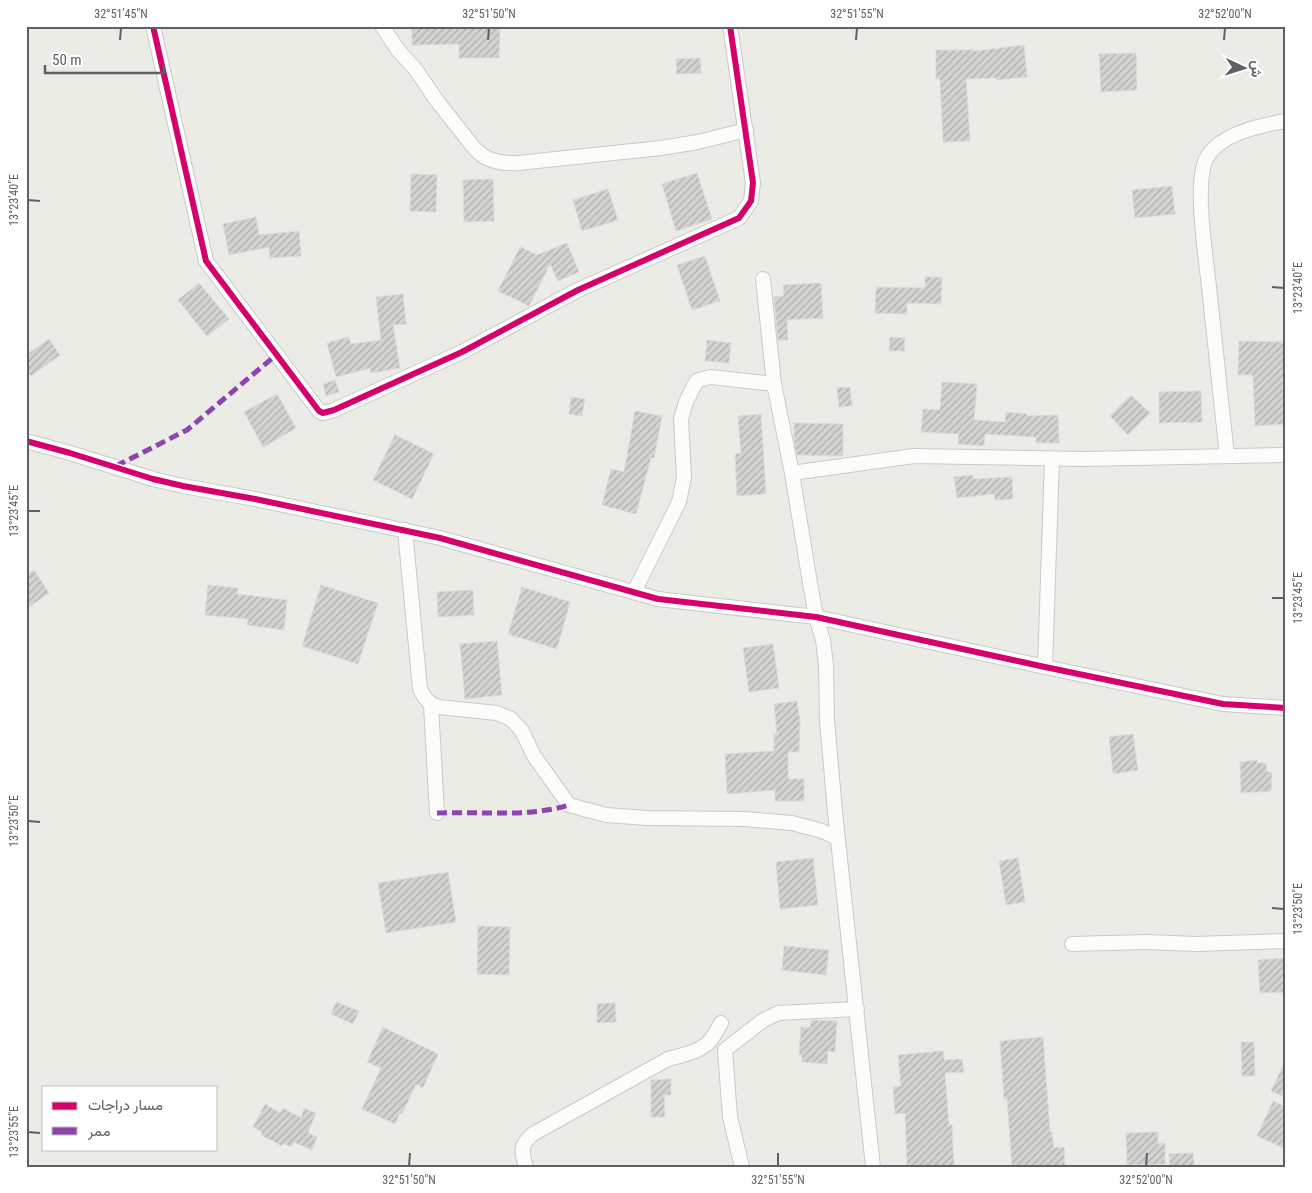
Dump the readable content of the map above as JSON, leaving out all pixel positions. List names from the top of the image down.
{
  "legend": ["مسار دراجات", "ممر"],
  "scale_bar": "50 m",
  "north": "right",
  "coordinates": [
    "32°51'45\"N",
    "32°51'50\"N",
    "32°51'55\"N",
    "32°52'00\"N",
    "13°23'40\"E",
    "13°23'45\"E",
    "13°23'50\"E",
    "13°23'55\"E"
  ]
}
